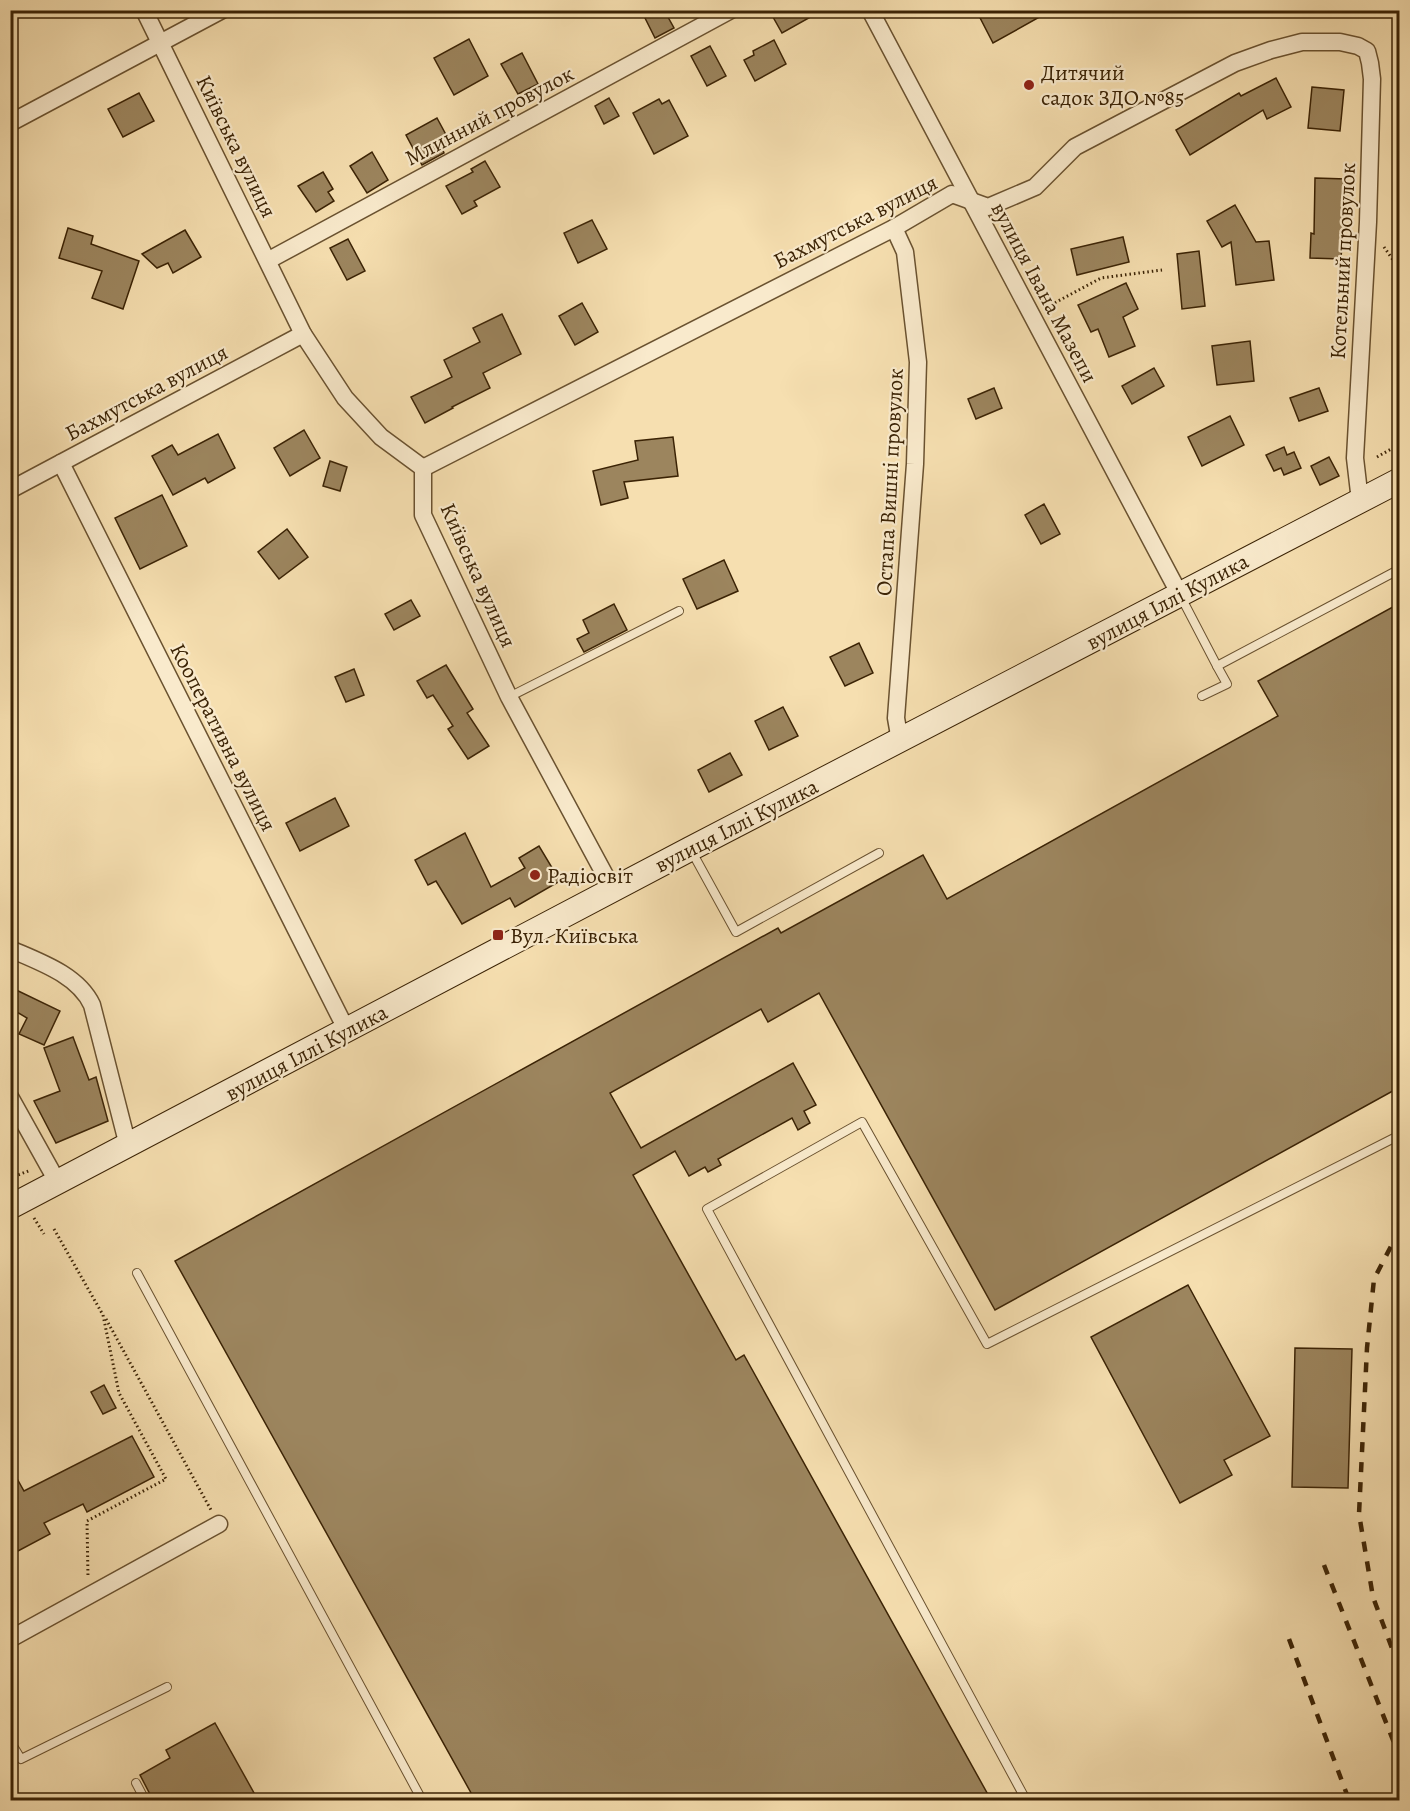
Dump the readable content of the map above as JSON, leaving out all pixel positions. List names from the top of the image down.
{
  "streets": {
    "street": [
      "Млинний провулок",
      "Київська вулиця",
      "Бахмутська вулиця",
      "Котельний провулок",
      "вулиця Івана Мазепи",
      "Остапа Вишні провулок",
      "вулиця Іллі Кулика",
      "Кооперативна вулиця"
    ]
  },
  "crossings": [
    ["Млинний провулок", "Київська вулиця"],
    ["Київська вулиця", "Бахмутська вулиця"],
    ["Київська вулиця", "вулиця Іллі Кулика"],
    ["Бахмутська вулиця", "Котельний провулок"],
    ["Бахмутська вулиця", "вулиця Івана Мазепи"],
    ["Бахмутська вулиця", "Остапа Вишні провулок"],
    ["Бахмутська вулиця", "Кооперативна вулиця"],
    ["Котельний провулок", "вулиця Іллі Кулика"],
    ["вулиця Івана Мазепи", "вулиця Іллі Кулика"],
    ["Остапа Вишні провулок", "вулиця Іллі Кулика"],
    ["вулиця Іллі Кулика", "Кооперативна вулиця"]
  ],
  "places": {
    "other": ["Дитячий садок ЗДО №85", "Радіосвіт"],
    "transit": ["Вул. Київська"]
  }
}
